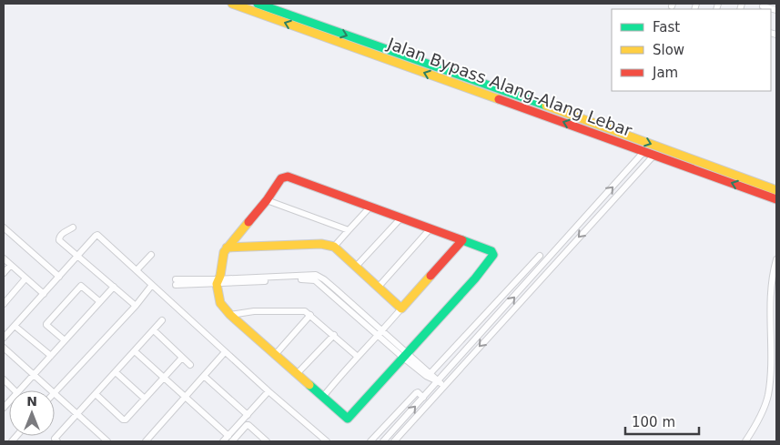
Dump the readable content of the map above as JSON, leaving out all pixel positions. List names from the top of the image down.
{
  "streets": {
    "main road": ["Jalan Bypass Alang-Alang Lebar"]
  },
  "legend": ["Fast", "Slow", "Jam"],
  "scale_bar": "100 m",
  "north": "top"
}
